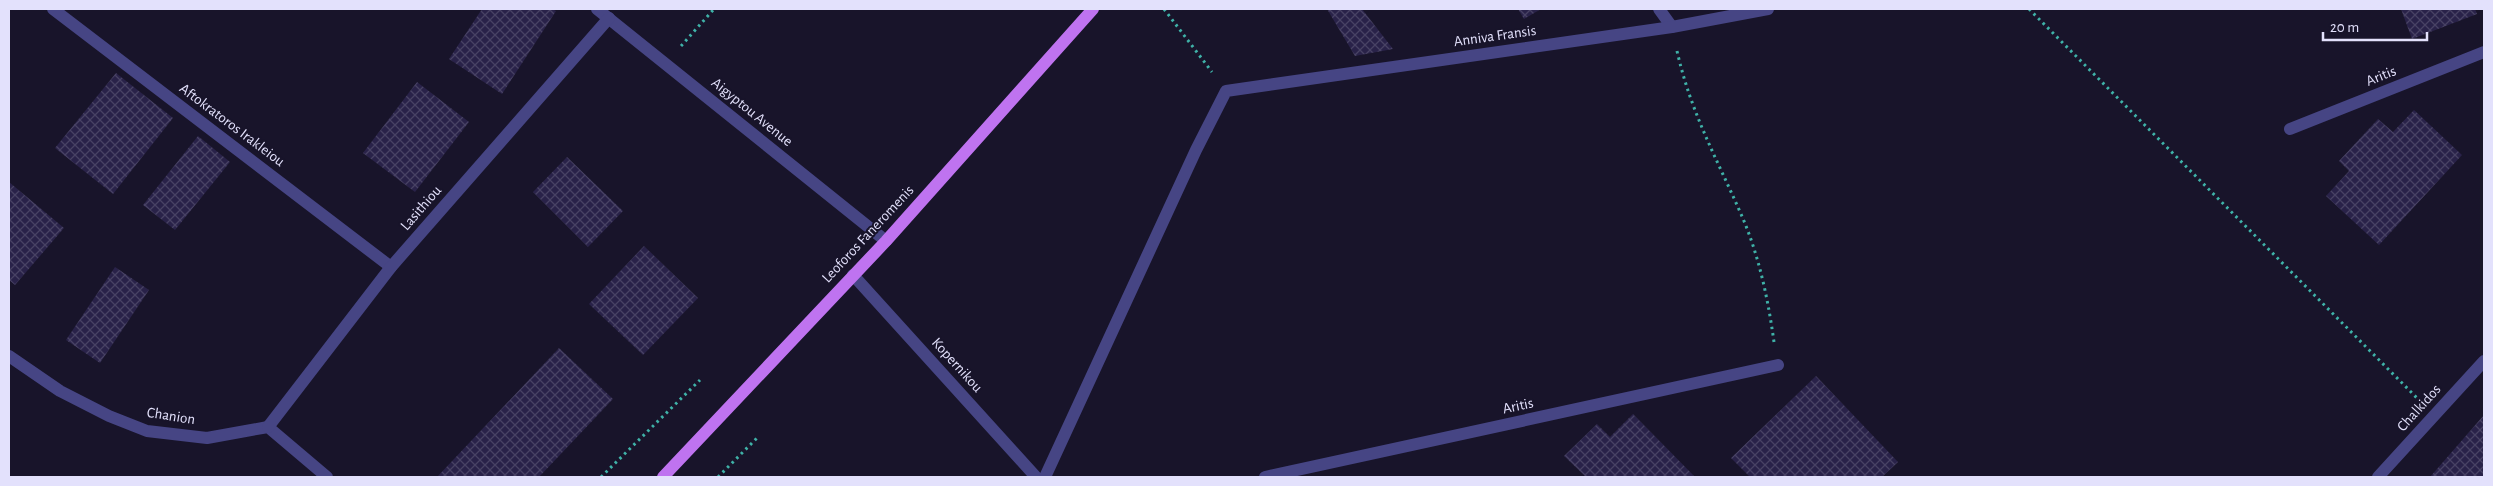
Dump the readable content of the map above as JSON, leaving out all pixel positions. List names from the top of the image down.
{
  "streets": {
    "main road": ["Leoforos Faneromenis"],
    "street": [
      "Anniva Fransis",
      "Aritis",
      "Aigyptou Avenue",
      "Aftokratoros Irakleiou",
      "Lasithiou",
      "Kopernikou",
      "Chalkidos",
      "Chanion"
    ]
  },
  "crossings": [
    ["Aigyptou Avenue", "Lasithiou"],
    ["Aigyptou Avenue", "Leoforos Faneromenis"],
    ["Aftokratoros Irakleiou", "Lasithiou"],
    ["Lasithiou", "Chanion"],
    ["Leoforos Faneromenis", "Kopernikou"]
  ],
  "scale_bar": "20 m"
}
